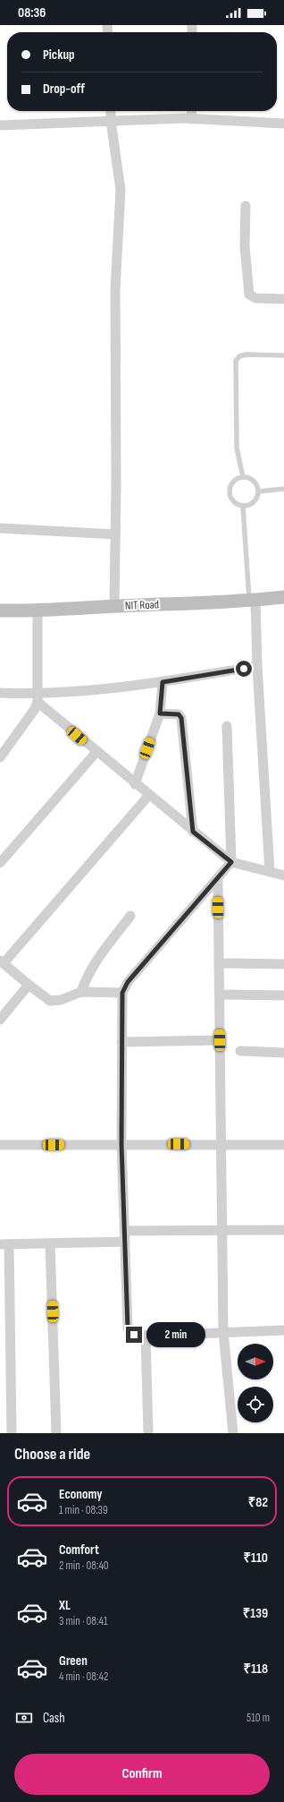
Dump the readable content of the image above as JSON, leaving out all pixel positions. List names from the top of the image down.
{
  "streets": {
    "main road": ["NIT Road"]
  },
  "north": "right",
  "page": {
    "status": "08:36",
    "banner": ["Pickup", "Drop-off"],
    "bubble": "2 min",
    "heading": "Choose a ride",
    "list": [
      {
        "name": "Economy",
        "note": "1 min · 08:39",
        "value": "₹82"
      },
      {
        "name": "Comfort",
        "note": "2 min · 08:40",
        "value": "₹110"
      },
      {
        "name": "XL",
        "note": "3 min · 08:41",
        "value": "₹139"
      },
      {
        "name": "Green",
        "note": "4 min · 08:42",
        "value": "₹118"
      }
    ],
    "pay": ["Cash", "510 m"],
    "buttons": "Confirm"
  }
}
